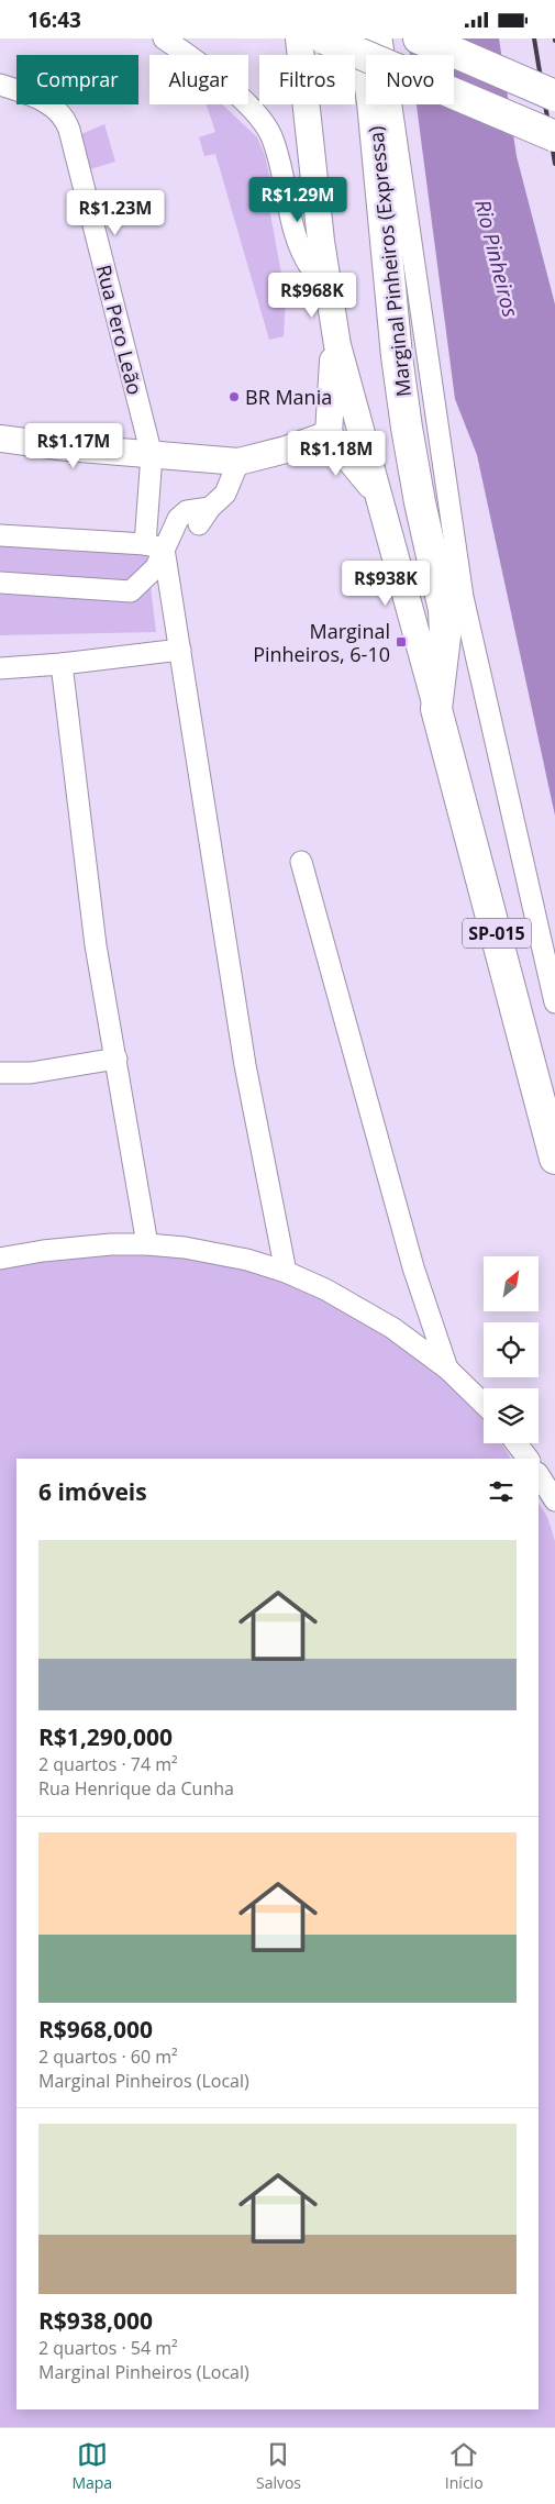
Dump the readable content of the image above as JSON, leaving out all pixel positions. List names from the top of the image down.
{
  "streets": {
    "highway": ["Marginal Pinheiros (Expressa)", "SP-015"],
    "street": ["Rua Pero Leão"]
  },
  "water": ["Rio Pinheiros"],
  "places": {
    "other": ["BR Mania"],
    "transit": ["Marginal Pinheiros, 6-10"]
  },
  "north": "top right",
  "page": {
    "status": "16:43",
    "chip": [
      "Comprar",
      "Alugar",
      "Filtros",
      "Novo"
    ],
    "price": [
      "R$1.29M",
      "R$1.23M",
      "R$968K",
      "R$1.17M",
      "R$1.18M",
      "R$938K"
    ],
    "heading": "6 imóveis",
    "list": [
      {
        "name": "R$1,290,000",
        "note": "2 quartos · 74 m² · Rua Henrique da Cunha"
      },
      {
        "name": "R$968,000",
        "note": "2 quartos · 60 m² · Marginal Pinheiros (Local)"
      },
      {
        "name": "R$938,000",
        "note": "2 quartos · 54 m² · Marginal Pinheiros (Local)"
      }
    ],
    "tabs": ["Mapa", "Salvos", "Início"]
  }
}
